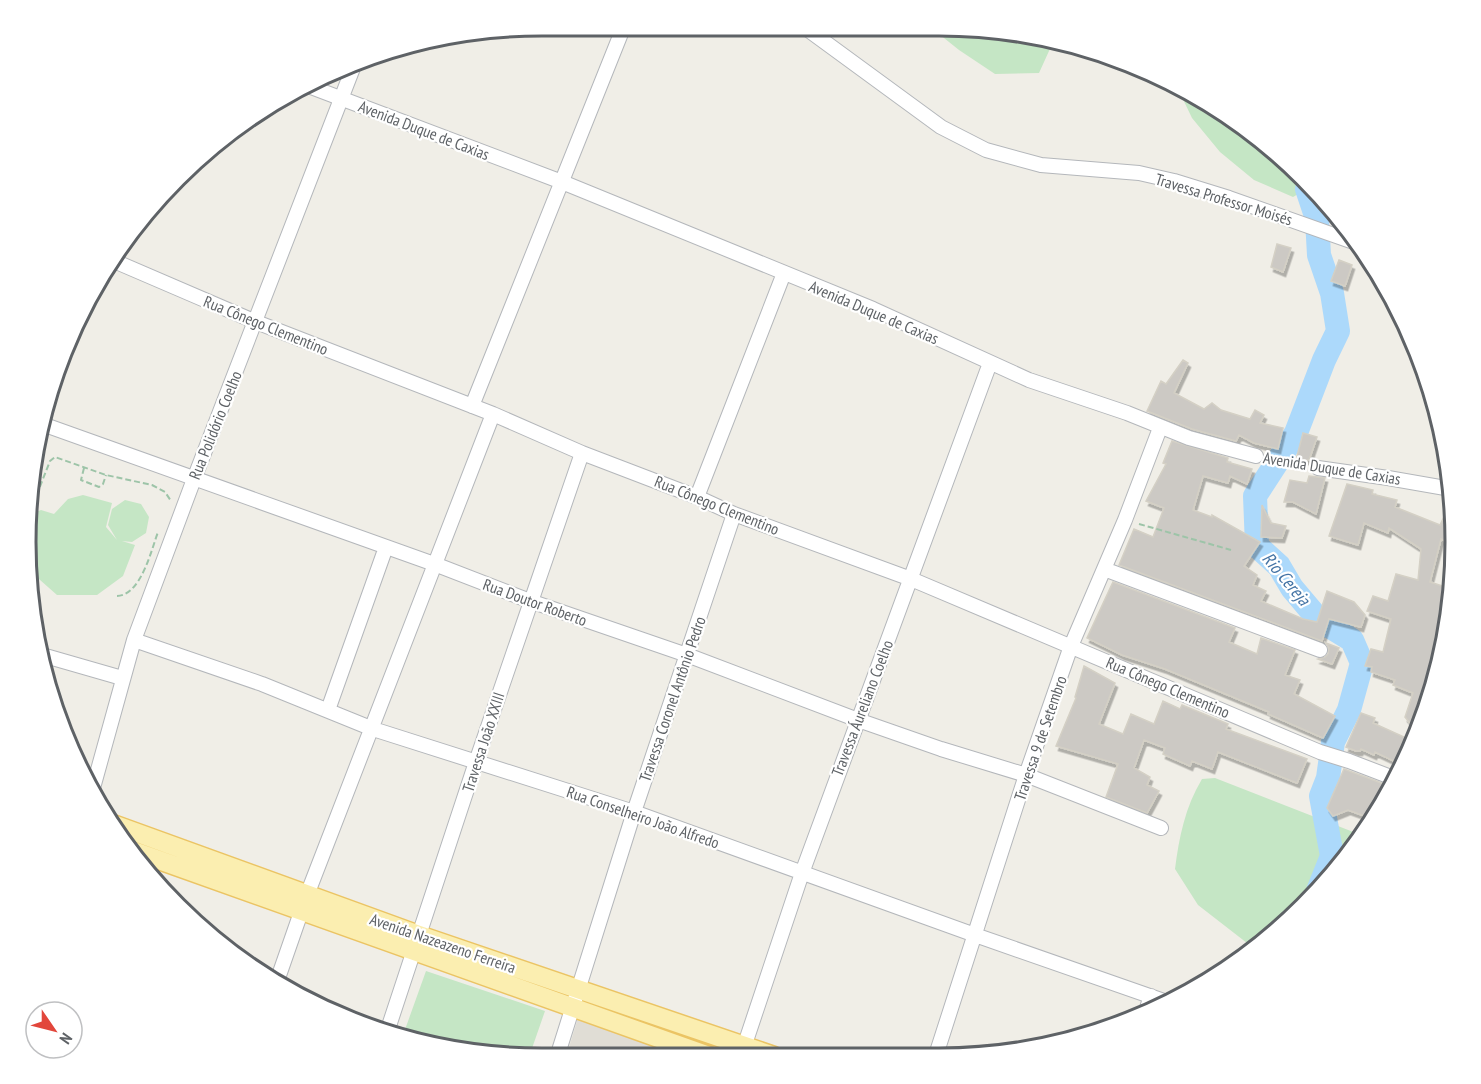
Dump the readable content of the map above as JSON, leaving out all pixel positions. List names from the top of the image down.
{
  "streets": {
    "main road": ["Avenida Nazeazeno Ferreira"],
    "street": [
      "Avenida Duque de Caxias",
      "Travessa Professor Moisés",
      "Rua Cônego Clementino",
      "Rua Polidório Coelho",
      "Rua Doutor Roberto",
      "Travessa Coronel Antônio Pedro",
      "Travessa Áureliano Coelho",
      "Travessa 9 de Setembro",
      "Travessa João XXIII",
      "Rua Conselheiro João Alfredo"
    ]
  },
  "crossings": [
    ["Avenida Duque de Caxias", "Rua Polidório Coelho"],
    ["Avenida Duque de Caxias", "Travessa Áureliano Coelho"],
    ["Avenida Duque de Caxias", "Travessa 9 de Setembro"],
    ["Rua Cônego Clementino", "Rua Polidório Coelho"],
    ["Rua Cônego Clementino", "Travessa Coronel Antônio Pedro"],
    ["Rua Cônego Clementino", "Travessa Áureliano Coelho"],
    ["Rua Cônego Clementino", "Travessa 9 de Setembro"],
    ["Rua Cônego Clementino", "Travessa João XXIII"],
    ["Rua Polidório Coelho", "Rua Doutor Roberto"],
    ["Rua Polidório Coelho", "Rua Conselheiro João Alfredo"],
    ["Rua Doutor Roberto", "Travessa Coronel Antônio Pedro"],
    ["Rua Doutor Roberto", "Travessa Áureliano Coelho"],
    ["Rua Doutor Roberto", "Travessa 9 de Setembro"],
    ["Rua Doutor Roberto", "Travessa João XXIII"],
    ["Travessa Coronel Antônio Pedro", "Rua Conselheiro João Alfredo"],
    ["Travessa Coronel Antônio Pedro", "Avenida Nazeazeno Ferreira"],
    ["Travessa Áureliano Coelho", "Rua Conselheiro João Alfredo"],
    ["Travessa 9 de Setembro", "Rua Conselheiro João Alfredo"],
    ["Travessa João XXIII", "Rua Conselheiro João Alfredo"],
    ["Travessa João XXIII", "Avenida Nazeazeno Ferreira"]
  ],
  "water": ["Rio Cereja"],
  "north": "bottom right"
}
